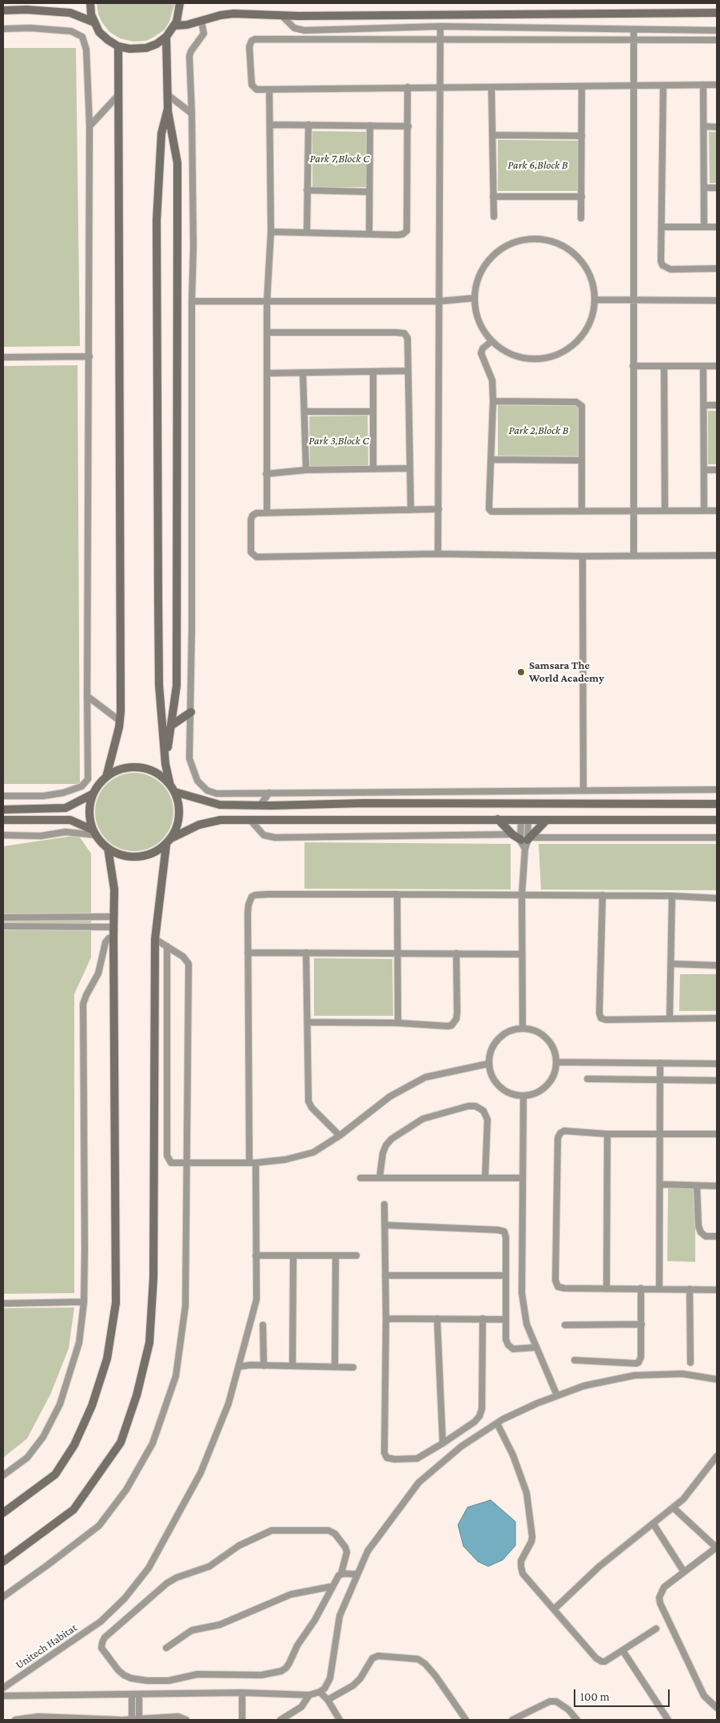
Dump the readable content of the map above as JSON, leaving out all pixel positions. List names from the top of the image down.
{
  "streets": {
    "street": ["Unitech Habitat"]
  },
  "parks": [
    "Park 7,Block C",
    "Park 6,Block B",
    "Park 2,Block B",
    "Park 3,Block C"
  ],
  "places": ["Samsara The World Academy"],
  "scale_bar": "100 m"
}
